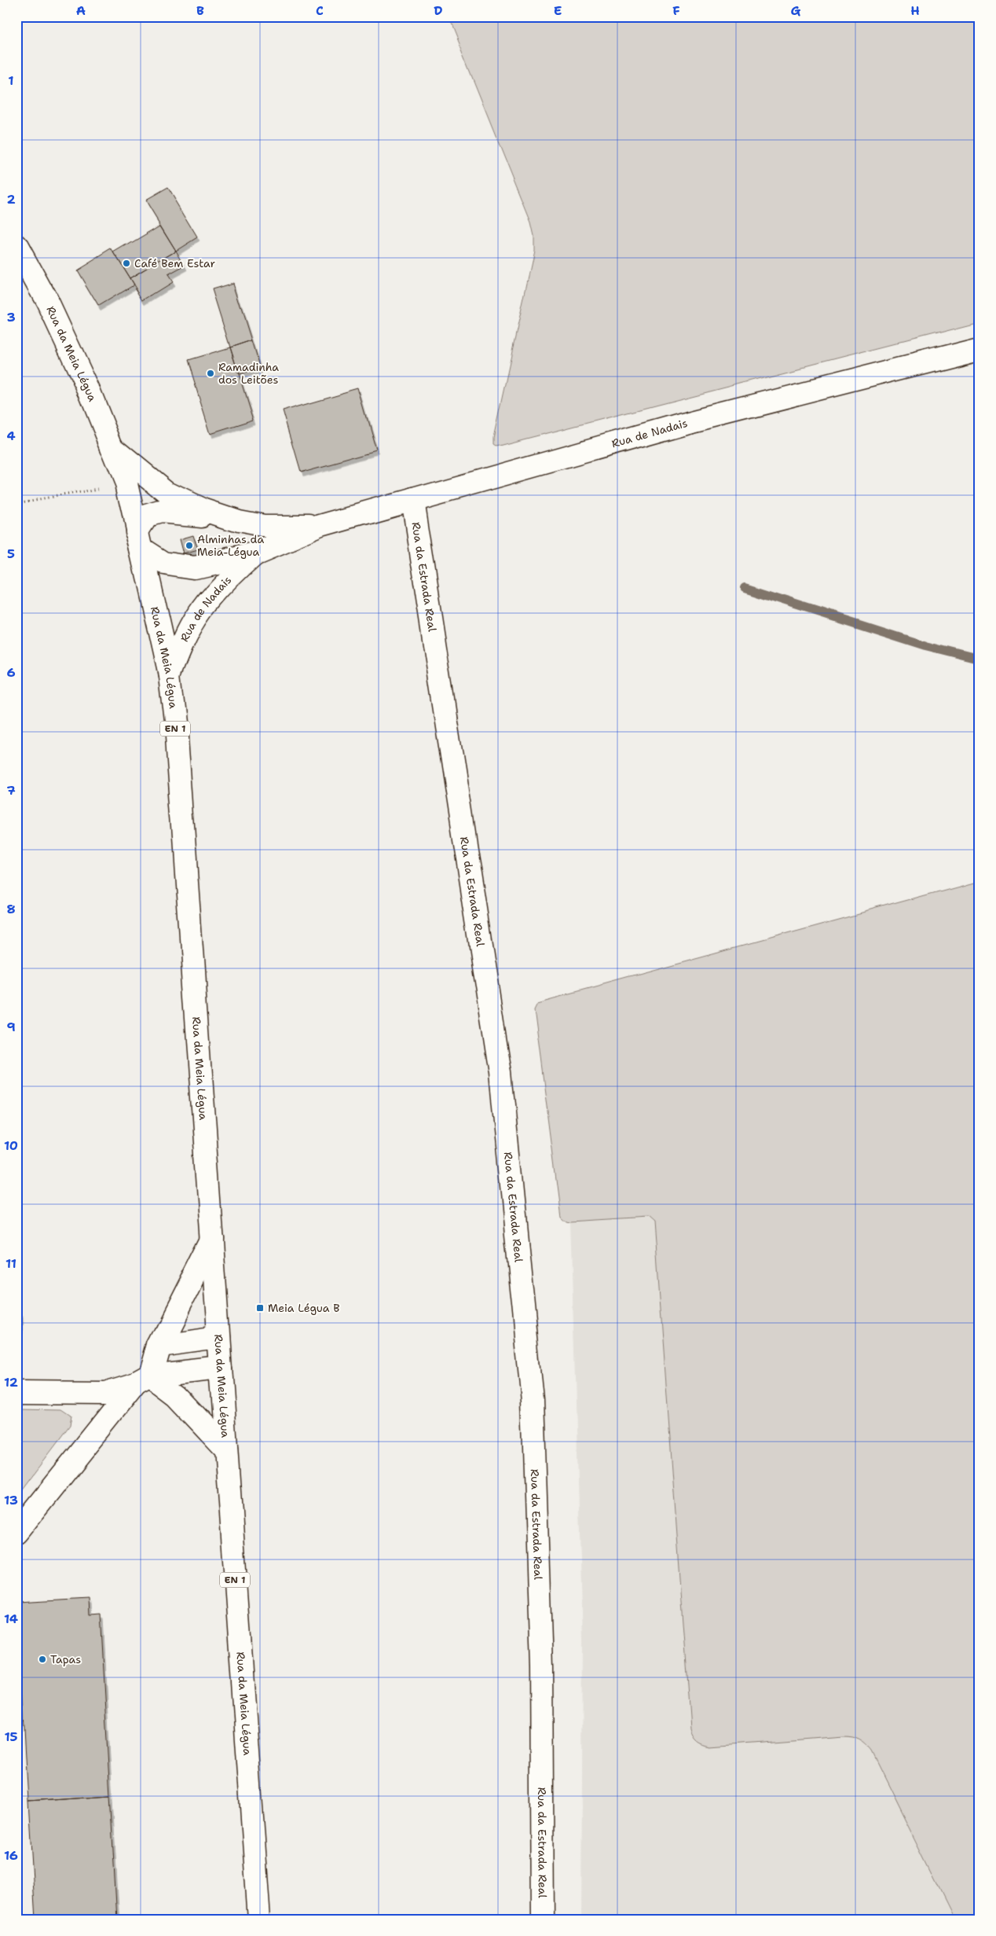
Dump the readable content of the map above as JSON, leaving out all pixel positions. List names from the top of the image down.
{
  "streets": {
    "street": [
      "Rua da Meia Légua",
      "Rua de Nadais",
      "Rua da Estrada Real",
      "EN 1"
    ]
  },
  "crossings": [
    ["Rua da Meia Légua", "Rua de Nadais"],
    ["Rua de Nadais", "Rua da Estrada Real"]
  ],
  "places": {
    "other": [
      "Café Bem Estar",
      "Ramadinha dos Leitões",
      "Alminhas da Meia-Légua",
      "Tapas"
    ],
    "transit": ["Meia Légua B"]
  },
  "grid": {
    "columns": [
      "A",
      "B",
      "C",
      "D",
      "E",
      "F",
      "G",
      "H"
    ],
    "rows": [
      "1",
      "2",
      "3",
      "4",
      "5",
      "6",
      "7",
      "8",
      "9",
      "10",
      "11",
      "12",
      "13",
      "14",
      "15",
      "16"
    ]
  }
}
